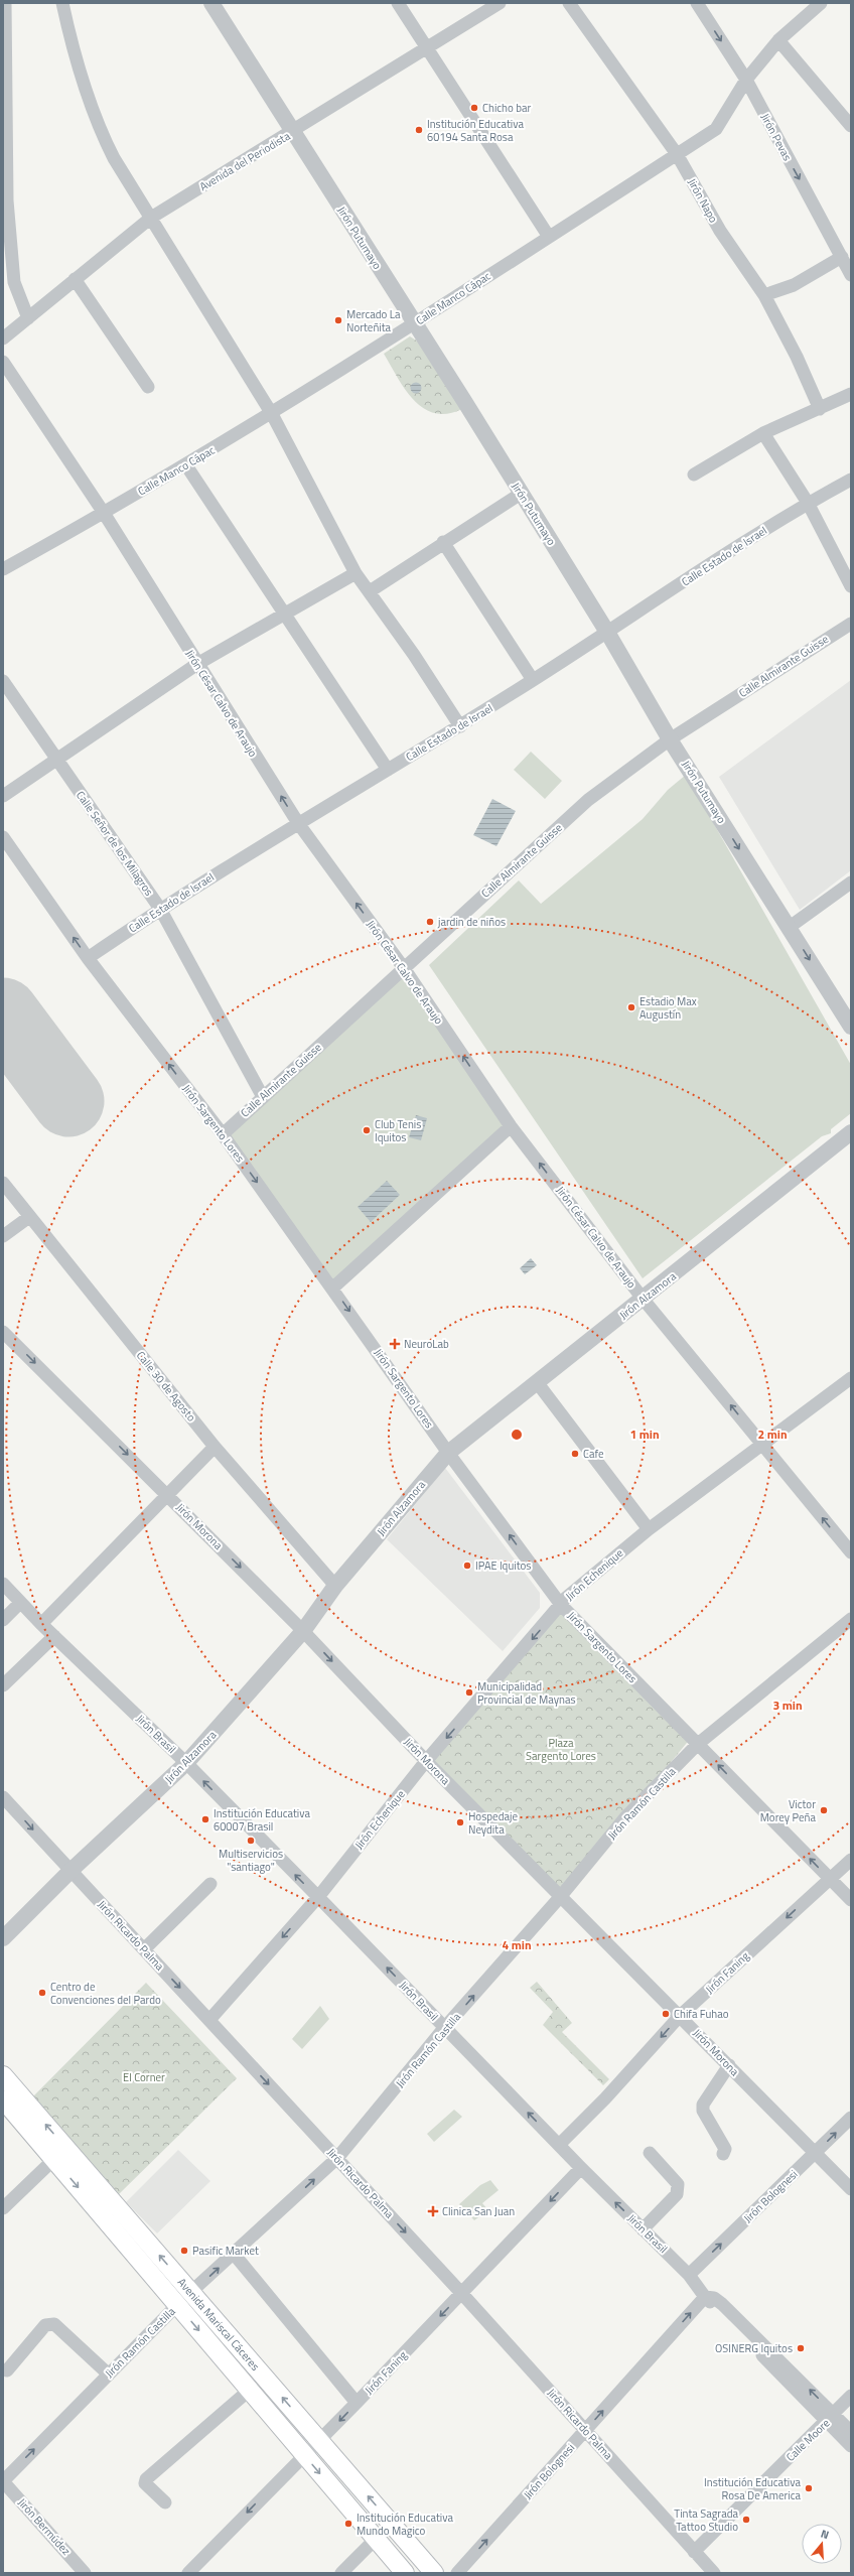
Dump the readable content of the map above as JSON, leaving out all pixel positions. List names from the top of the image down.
{
  "streets": {
    "main road": ["Avenida Mariscal Cáceres"],
    "street": [
      "Jirón Pevas",
      "Avenida del Periodista",
      "Jirón Napo",
      "Jirón Putumayo",
      "Calle Manco Cápac",
      "Calle Estado de Israel",
      "Calle Almirante Guisse",
      "Jirón César Calvo de Araujo",
      "Calle Señor de los Milagros",
      "Jirón Sargento Lores",
      "Jirón Alzamora",
      "Calle 30 de Agosto",
      "Jirón Morona",
      "Jirón Echenique",
      "Jirón Brasil",
      "Jirón Ramón Castilla",
      "Jirón Ricardo Palma",
      "Jirón Faning",
      "Jirón Bolognesi",
      "Calle Moore",
      "Jirón Bermúdez"
    ]
  },
  "crossings": [
    ["Jirón Pevas", "Calle Manco Cápac"],
    ["Avenida del Periodista", "Jirón Putumayo"],
    ["Jirón Napo", "Calle Manco Cápac"],
    ["Jirón Putumayo", "Calle Manco Cápac"],
    ["Jirón Putumayo", "Calle Estado de Israel"],
    ["Jirón Putumayo", "Calle Almirante Guisse"],
    ["Calle Manco Cápac", "Jirón César Calvo de Araujo"],
    ["Calle Estado de Israel", "Jirón César Calvo de Araujo"],
    ["Calle Estado de Israel", "Calle Señor de los Milagros"],
    ["Calle Estado de Israel", "Jirón Sargento Lores"],
    ["Calle Almirante Guisse", "Jirón César Calvo de Araujo"],
    ["Calle Almirante Guisse", "Calle Señor de los Milagros"],
    ["Calle Almirante Guisse", "Jirón Sargento Lores"],
    ["Jirón César Calvo de Araujo", "Jirón Alzamora"],
    ["Jirón César Calvo de Araujo", "Jirón Echenique"],
    ["Jirón Sargento Lores", "Jirón Alzamora"],
    ["Jirón Sargento Lores", "Jirón Echenique"],
    ["Jirón Sargento Lores", "Jirón Ramón Castilla"],
    ["Jirón Sargento Lores", "Jirón Faning"],
    ["Jirón Alzamora", "Calle 30 de Agosto"],
    ["Jirón Alzamora", "Jirón Morona"],
    ["Jirón Alzamora", "Jirón Brasil"],
    ["Jirón Alzamora", "Jirón Ricardo Palma"],
    ["Jirón Morona", "Jirón Echenique"],
    ["Jirón Morona", "Jirón Ramón Castilla"],
    ["Jirón Morona", "Jirón Faning"],
    ["Jirón Morona", "Jirón Bolognesi"],
    ["Jirón Echenique", "Jirón Brasil"],
    ["Jirón Echenique", "Jirón Ricardo Palma"],
    ["Jirón Brasil", "Jirón Ramón Castilla"],
    ["Jirón Brasil", "Jirón Faning"],
    ["Jirón Brasil", "Jirón Bolognesi"],
    ["Jirón Brasil", "Calle Moore"],
    ["Jirón Ramón Castilla", "Jirón Ricardo Palma"],
    ["Jirón Ramón Castilla", "Avenida Mariscal Cáceres"],
    ["Jirón Ramón Castilla", "Jirón Bermúdez"],
    ["Jirón Ricardo Palma", "Jirón Faning"],
    ["Jirón Ricardo Palma", "Jirón Bolognesi"],
    ["Jirón Ricardo Palma", "Calle Moore"],
    ["Jirón Faning", "Avenida Mariscal Cáceres"]
  ],
  "one_way": [
    "Jirón César Calvo de Araujo",
    "Jirón Morona",
    "Jirón Echenique",
    "Jirón Brasil",
    "Jirón Ramón Castilla",
    "Jirón Ricardo Palma",
    "Jirón Faning",
    "Jirón Bolognesi"
  ],
  "parks": ["Plaza Sargento Lores", "El Corner"],
  "places": {
    "other": [
      "Chicho bar",
      "Institución Educativa 60194 Santa Rosa",
      "Mercado La Norteñita",
      "jardin de niños",
      "Estadio Max Augustín",
      "Club Tenis Iquitos",
      "Cafe",
      "IPAE Iquitos",
      "Municipalidad Provincial de Maynas",
      "Victor Morey Peña",
      "Institución Educativa 60007 Brasil",
      "Hospedaje Neydita",
      "Multiservicios \"santiago\"",
      "Centro de Convenciones del Pardo",
      "Chifa Fuhao",
      "Pasific Market",
      "OSINERG Iquitos",
      "Institución Educativa Rosa De America",
      "Tinta Sagrada Tattoo Studio",
      "Institución Educativa Mundo Magico"
    ],
    "health": ["NeuroLab", "Clinica San Juan"]
  },
  "north": "top",
  "rings": [
    "1 min",
    "2 min",
    "3 min",
    "4 min"
  ]
}
